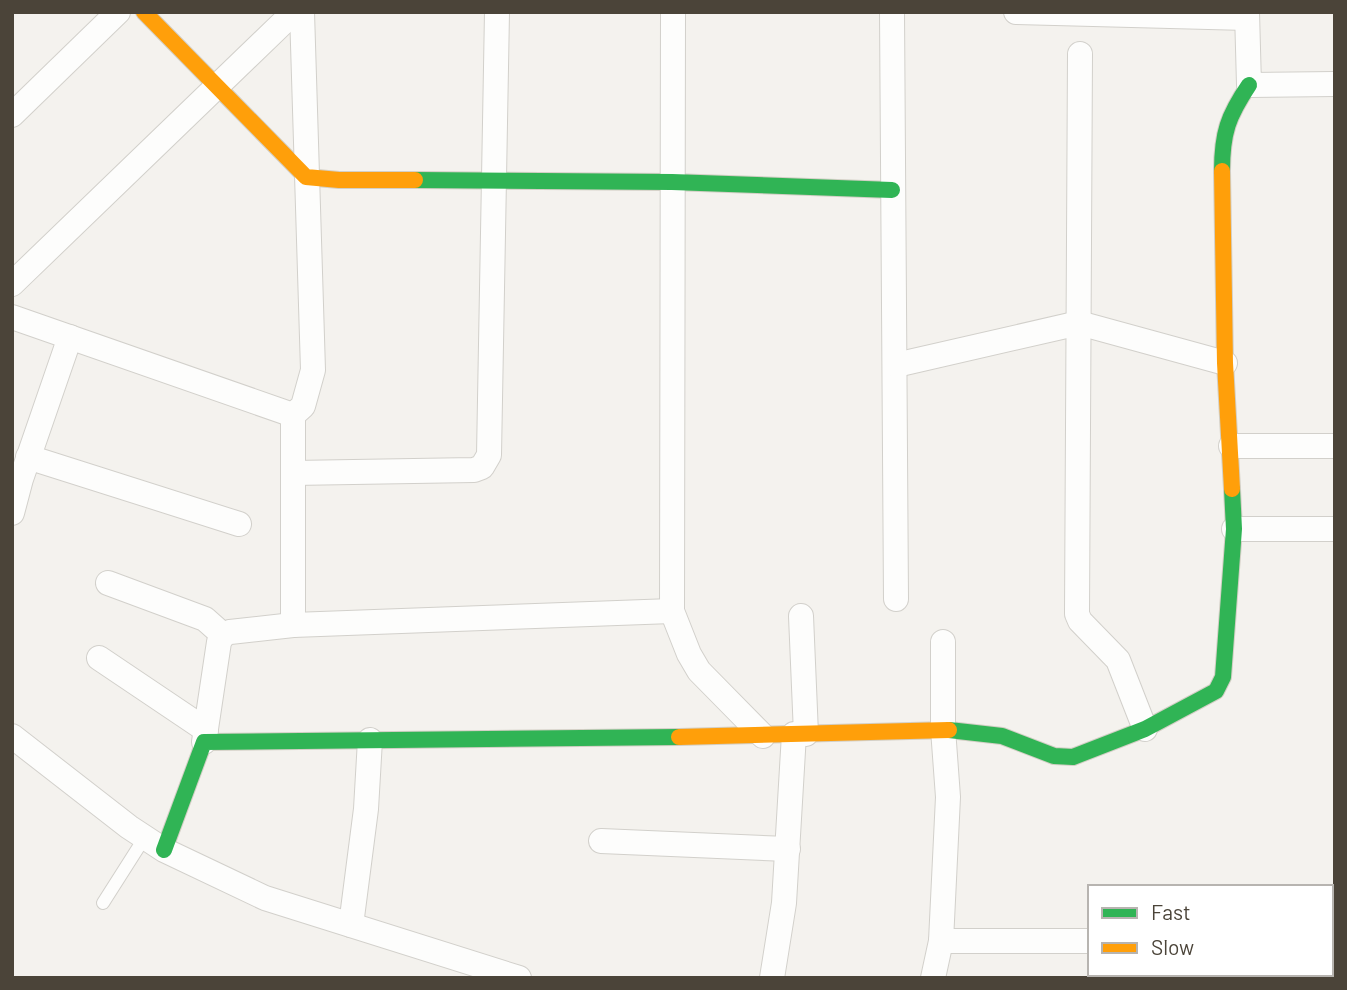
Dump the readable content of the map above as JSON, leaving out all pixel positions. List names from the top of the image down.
{
  "legend": ["Fast", "Slow"]
}
